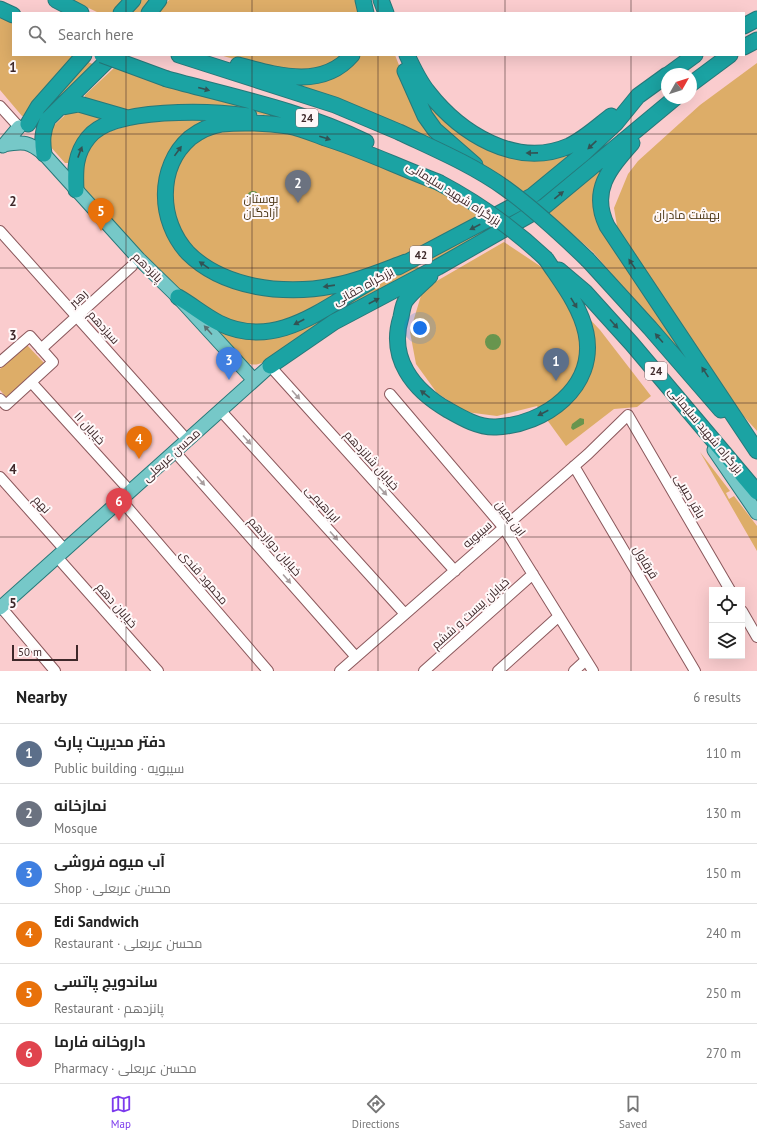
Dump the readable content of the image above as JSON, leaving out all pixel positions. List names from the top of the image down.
{
  "streets": {
    "highway": [
      "24",
      "بزرگراه شهید سلیمانی",
      "42",
      "بزرگراه حقانی"
    ],
    "main road": ["پانزدهم", "محسن عربعلی"],
    "street": [
      "رهبر",
      "سیزدهم",
      "خیابان ۱۱",
      "خیابان شانزدهم",
      "باقر حبیبی",
      "نهم",
      "ابراهیمی",
      "ابن یمین",
      "سیبویه",
      "خیابان دوازدهم",
      "قرقاول",
      "محمود قندی",
      "خیابان دهم",
      "خیابان بیست و ششم"
    ]
  },
  "crossings": [
    ["پانزدهم", "بزرگراه حقانی"],
    ["پانزدهم", "محسن عربعلی"],
    ["بزرگراه حقانی", "محسن عربعلی"],
    ["بزرگراه حقانی", "خیابان شانزدهم"],
    ["رهبر", "سیزدهم"],
    ["سیزدهم", "محسن عربعلی"],
    ["خیابان ۱۱", "محسن عربعلی"],
    ["خیابان ۱۱", "محمود قندی"],
    ["محسن عربعلی", "خیابان شانزدهم"],
    ["محسن عربعلی", "نهم"],
    ["محسن عربعلی", "ابراهیمی"],
    ["محسن عربعلی", "خیابان دوازدهم"],
    ["محسن عربعلی", "محمود قندی"],
    ["محسن عربعلی", "خیابان دهم"],
    ["خیابان شانزدهم", "سیبویه"],
    ["باقر حبیبی", "سیبویه"],
    ["نهم", "خیابان دهم"],
    ["ابراهیمی", "سیبویه"],
    ["ابن یمین", "سیبویه"],
    ["ابن یمین", "خیابان بیست و ششم"],
    ["سیبویه", "خیابان دوازدهم"],
    ["سیبویه", "قرقاول"]
  ],
  "one_way": ["خیابان شانزدهم", "ابراهیمی", "خیابان دوازدهم"],
  "parks": ["بوستان آزادگان", "بهشت مادران"],
  "scale_bar": "50 m",
  "north": "top right",
  "page": {
    "search": "Search here",
    "pins": [
      "2",
      "5",
      "3",
      "1",
      "4",
      "6"
    ],
    "scale": "50 m",
    "heading": ["Nearby", "6 results"],
    "list": [
      {
        "mark": "1",
        "name": "دفتر مدیریت پارک",
        "note": "Public building · سیبویه",
        "value": "110 m"
      },
      {
        "mark": "2",
        "name": "نمازخانه",
        "note": "Mosque",
        "value": "130 m"
      },
      {
        "mark": "3",
        "name": "آب میوه فروشی",
        "note": "Shop · محسن عربعلی",
        "value": "150 m"
      },
      {
        "mark": "4",
        "name": "Edi Sandwich",
        "note": "Restaurant · محسن عربعلی",
        "value": "240 m"
      },
      {
        "mark": "5",
        "name": "ساندویچ پاتسی",
        "note": "Restaurant · پانزدهم",
        "value": "250 m"
      },
      {
        "mark": "6",
        "name": "داروخانه فارما",
        "note": "Pharmacy · محسن عربعلی",
        "value": "270 m"
      }
    ],
    "nav": ["Map", "Directions", "Saved"]
  },
  "grid": {
    "rows": [
      "1",
      "2",
      "3",
      "4",
      "5"
    ]
  }
}
